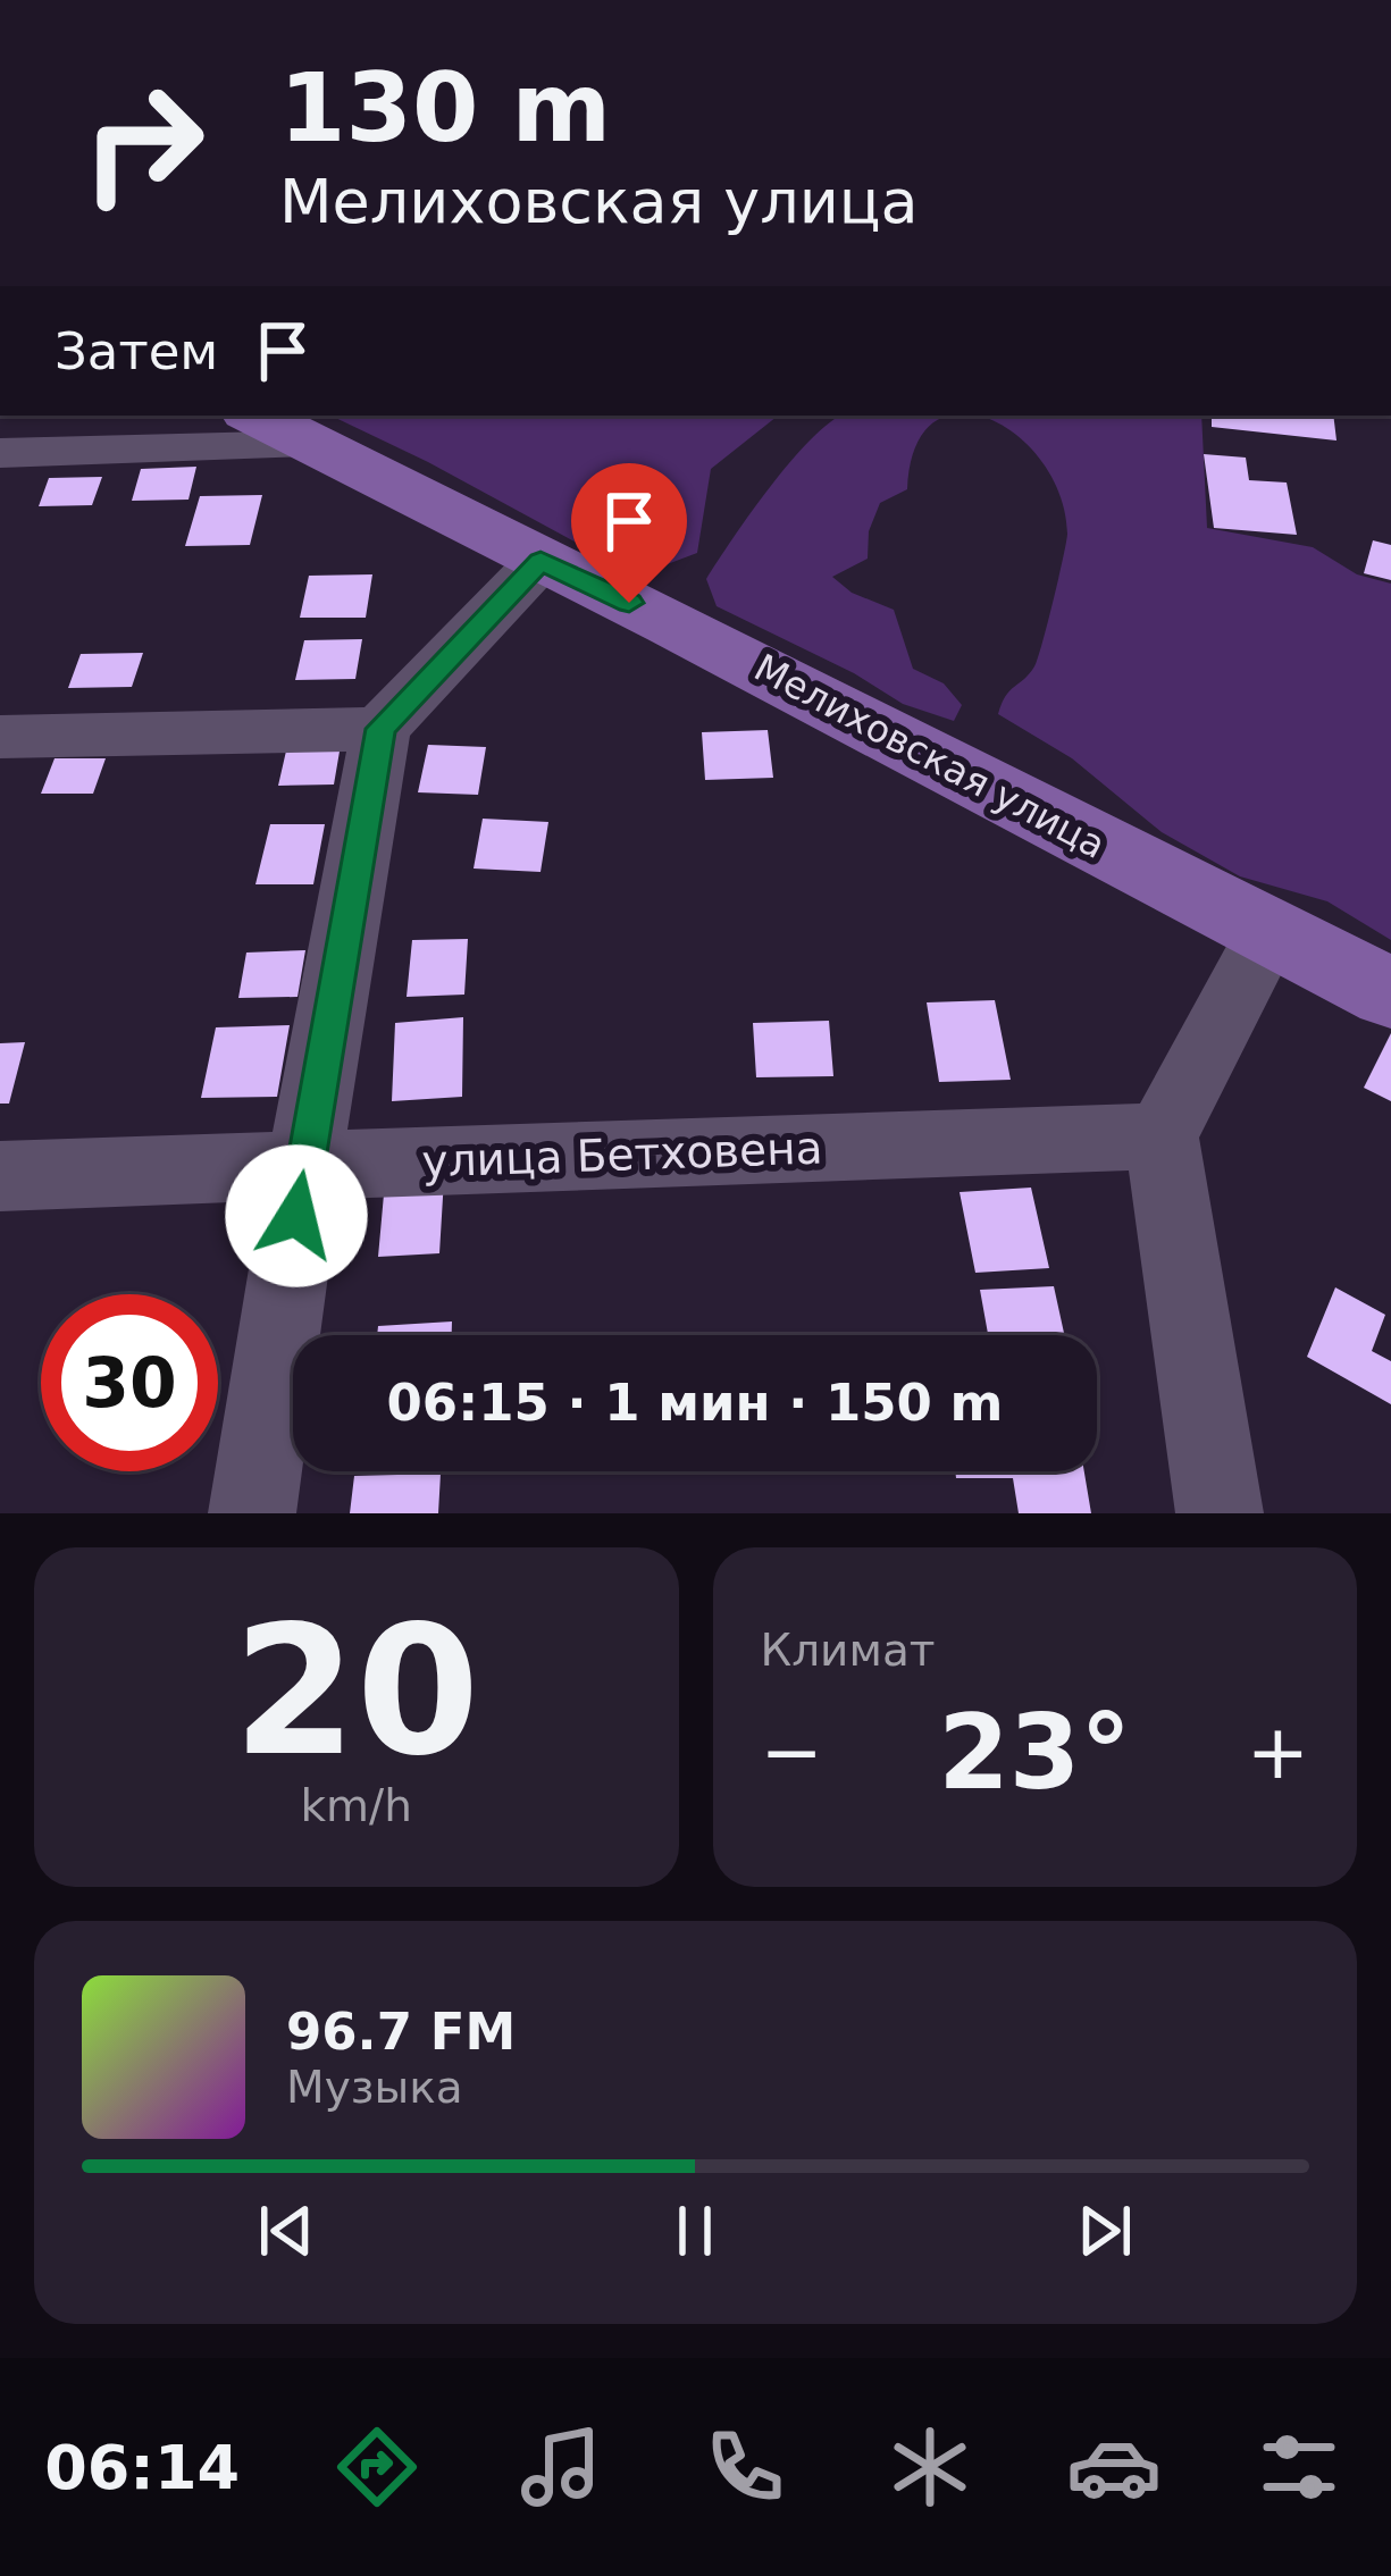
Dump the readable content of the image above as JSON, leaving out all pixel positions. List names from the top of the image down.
{
  "streets": {
    "main road": ["Мелиховская улица"],
    "street": ["улица Бетховена"]
  },
  "page": {
    "turn": ["130 m", "Мелиховская улица"],
    "then": "Затем",
    "limit": "30",
    "trip": "06:15 · 1 мин · 150 m",
    "tile": [
      ["20", "km/h"],
      "Климат"
    ],
    "heat": ["−", "23°", "+"],
    "song": ["96.7 FM", "Музыка"],
    "tabs": "06:14"
  }
}
